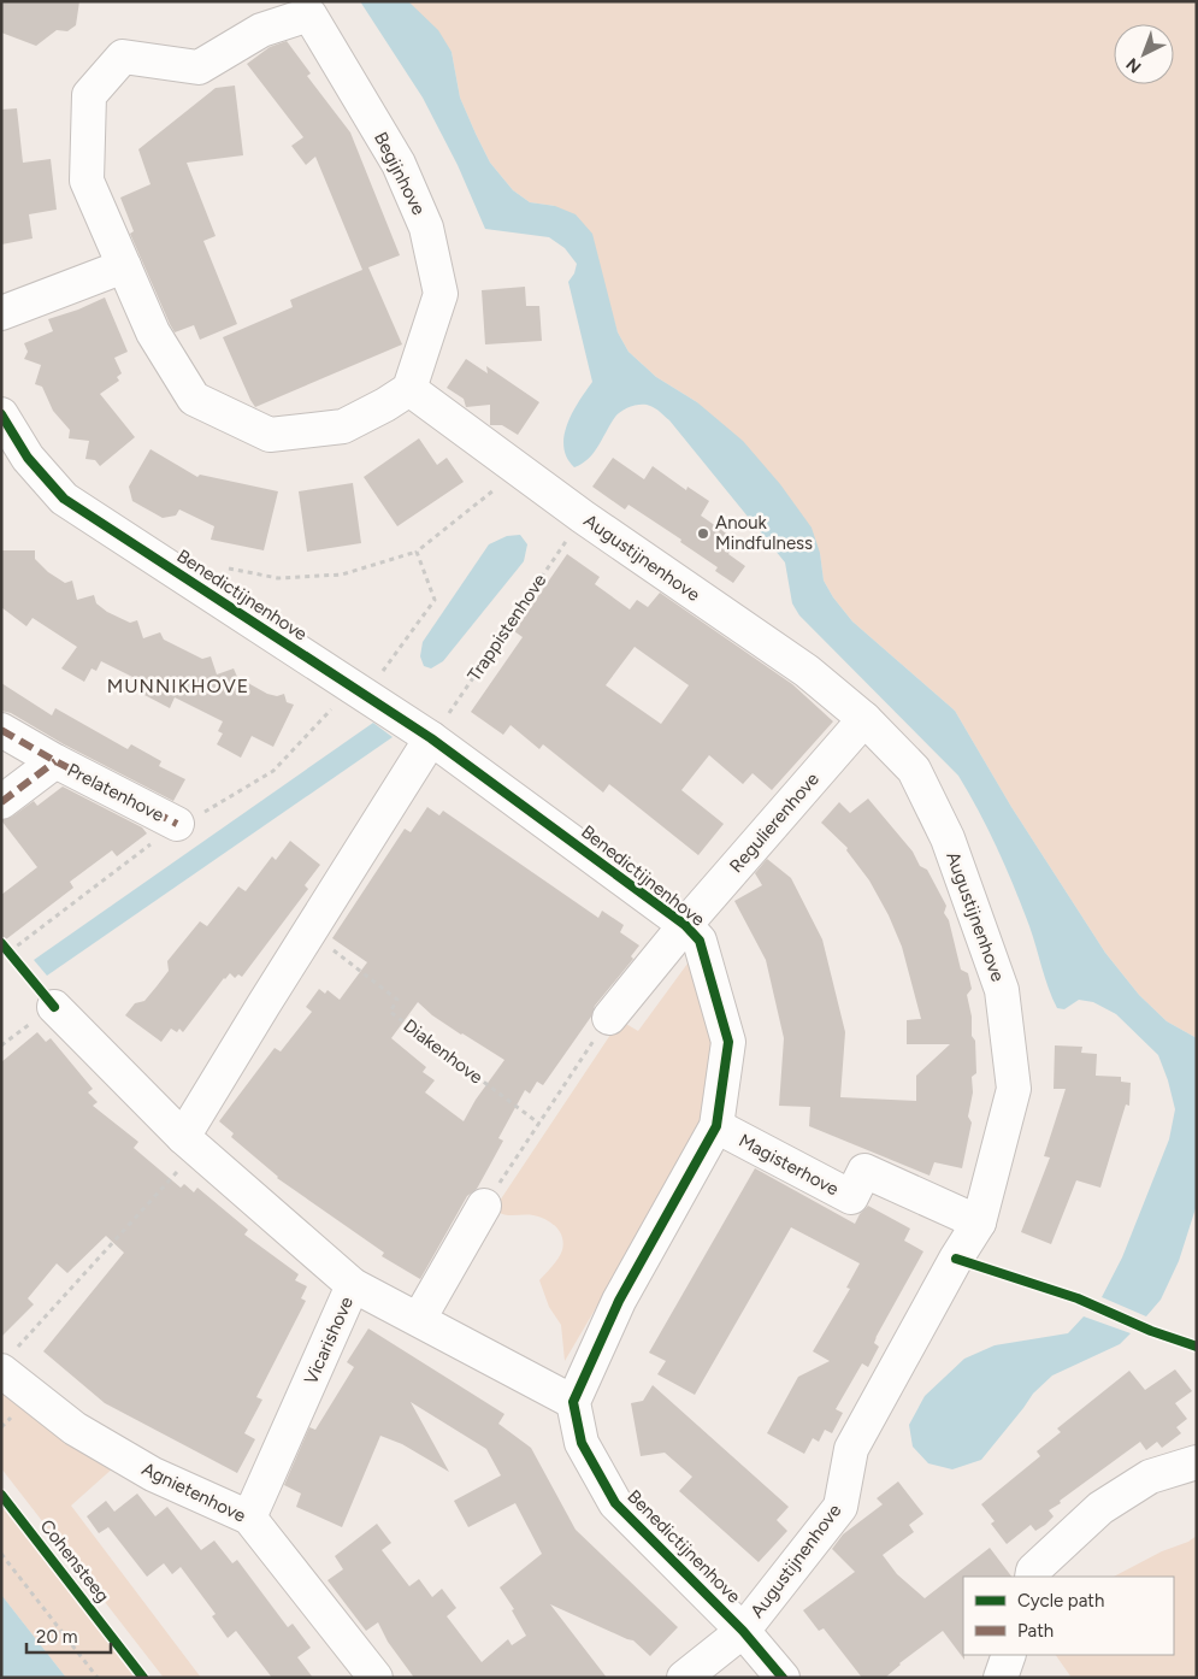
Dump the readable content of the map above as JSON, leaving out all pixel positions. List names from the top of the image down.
{
  "streets": {
    "street": [
      "Begijnhove",
      "Augustijnenhove",
      "Benedictijnenhove",
      "Prelatenhove",
      "Regulierenhove",
      "Magisterhove",
      "Vicarishove",
      "Agnietenhove"
    ],
    "path": ["Trappistenhove", "Diakenhove"],
    "cycle path": ["Cohensteeg"]
  },
  "crossings": [
    ["Begijnhove", "Augustijnenhove"],
    ["Augustijnenhove", "Benedictijnenhove"],
    ["Augustijnenhove", "Trappistenhove"],
    ["Augustijnenhove", "Regulierenhove"],
    ["Augustijnenhove", "Magisterhove"],
    ["Benedictijnenhove", "Trappistenhove"],
    ["Benedictijnenhove", "Regulierenhove"],
    ["Benedictijnenhove", "Magisterhove"],
    ["Vicarishove", "Agnietenhove"]
  ],
  "districts": ["MUNNIKHOVE"],
  "places": ["Anouk Mindfulness"],
  "legend": ["Cycle path", "Path"],
  "scale_bar": "20 m",
  "north": "bottom left"
}
